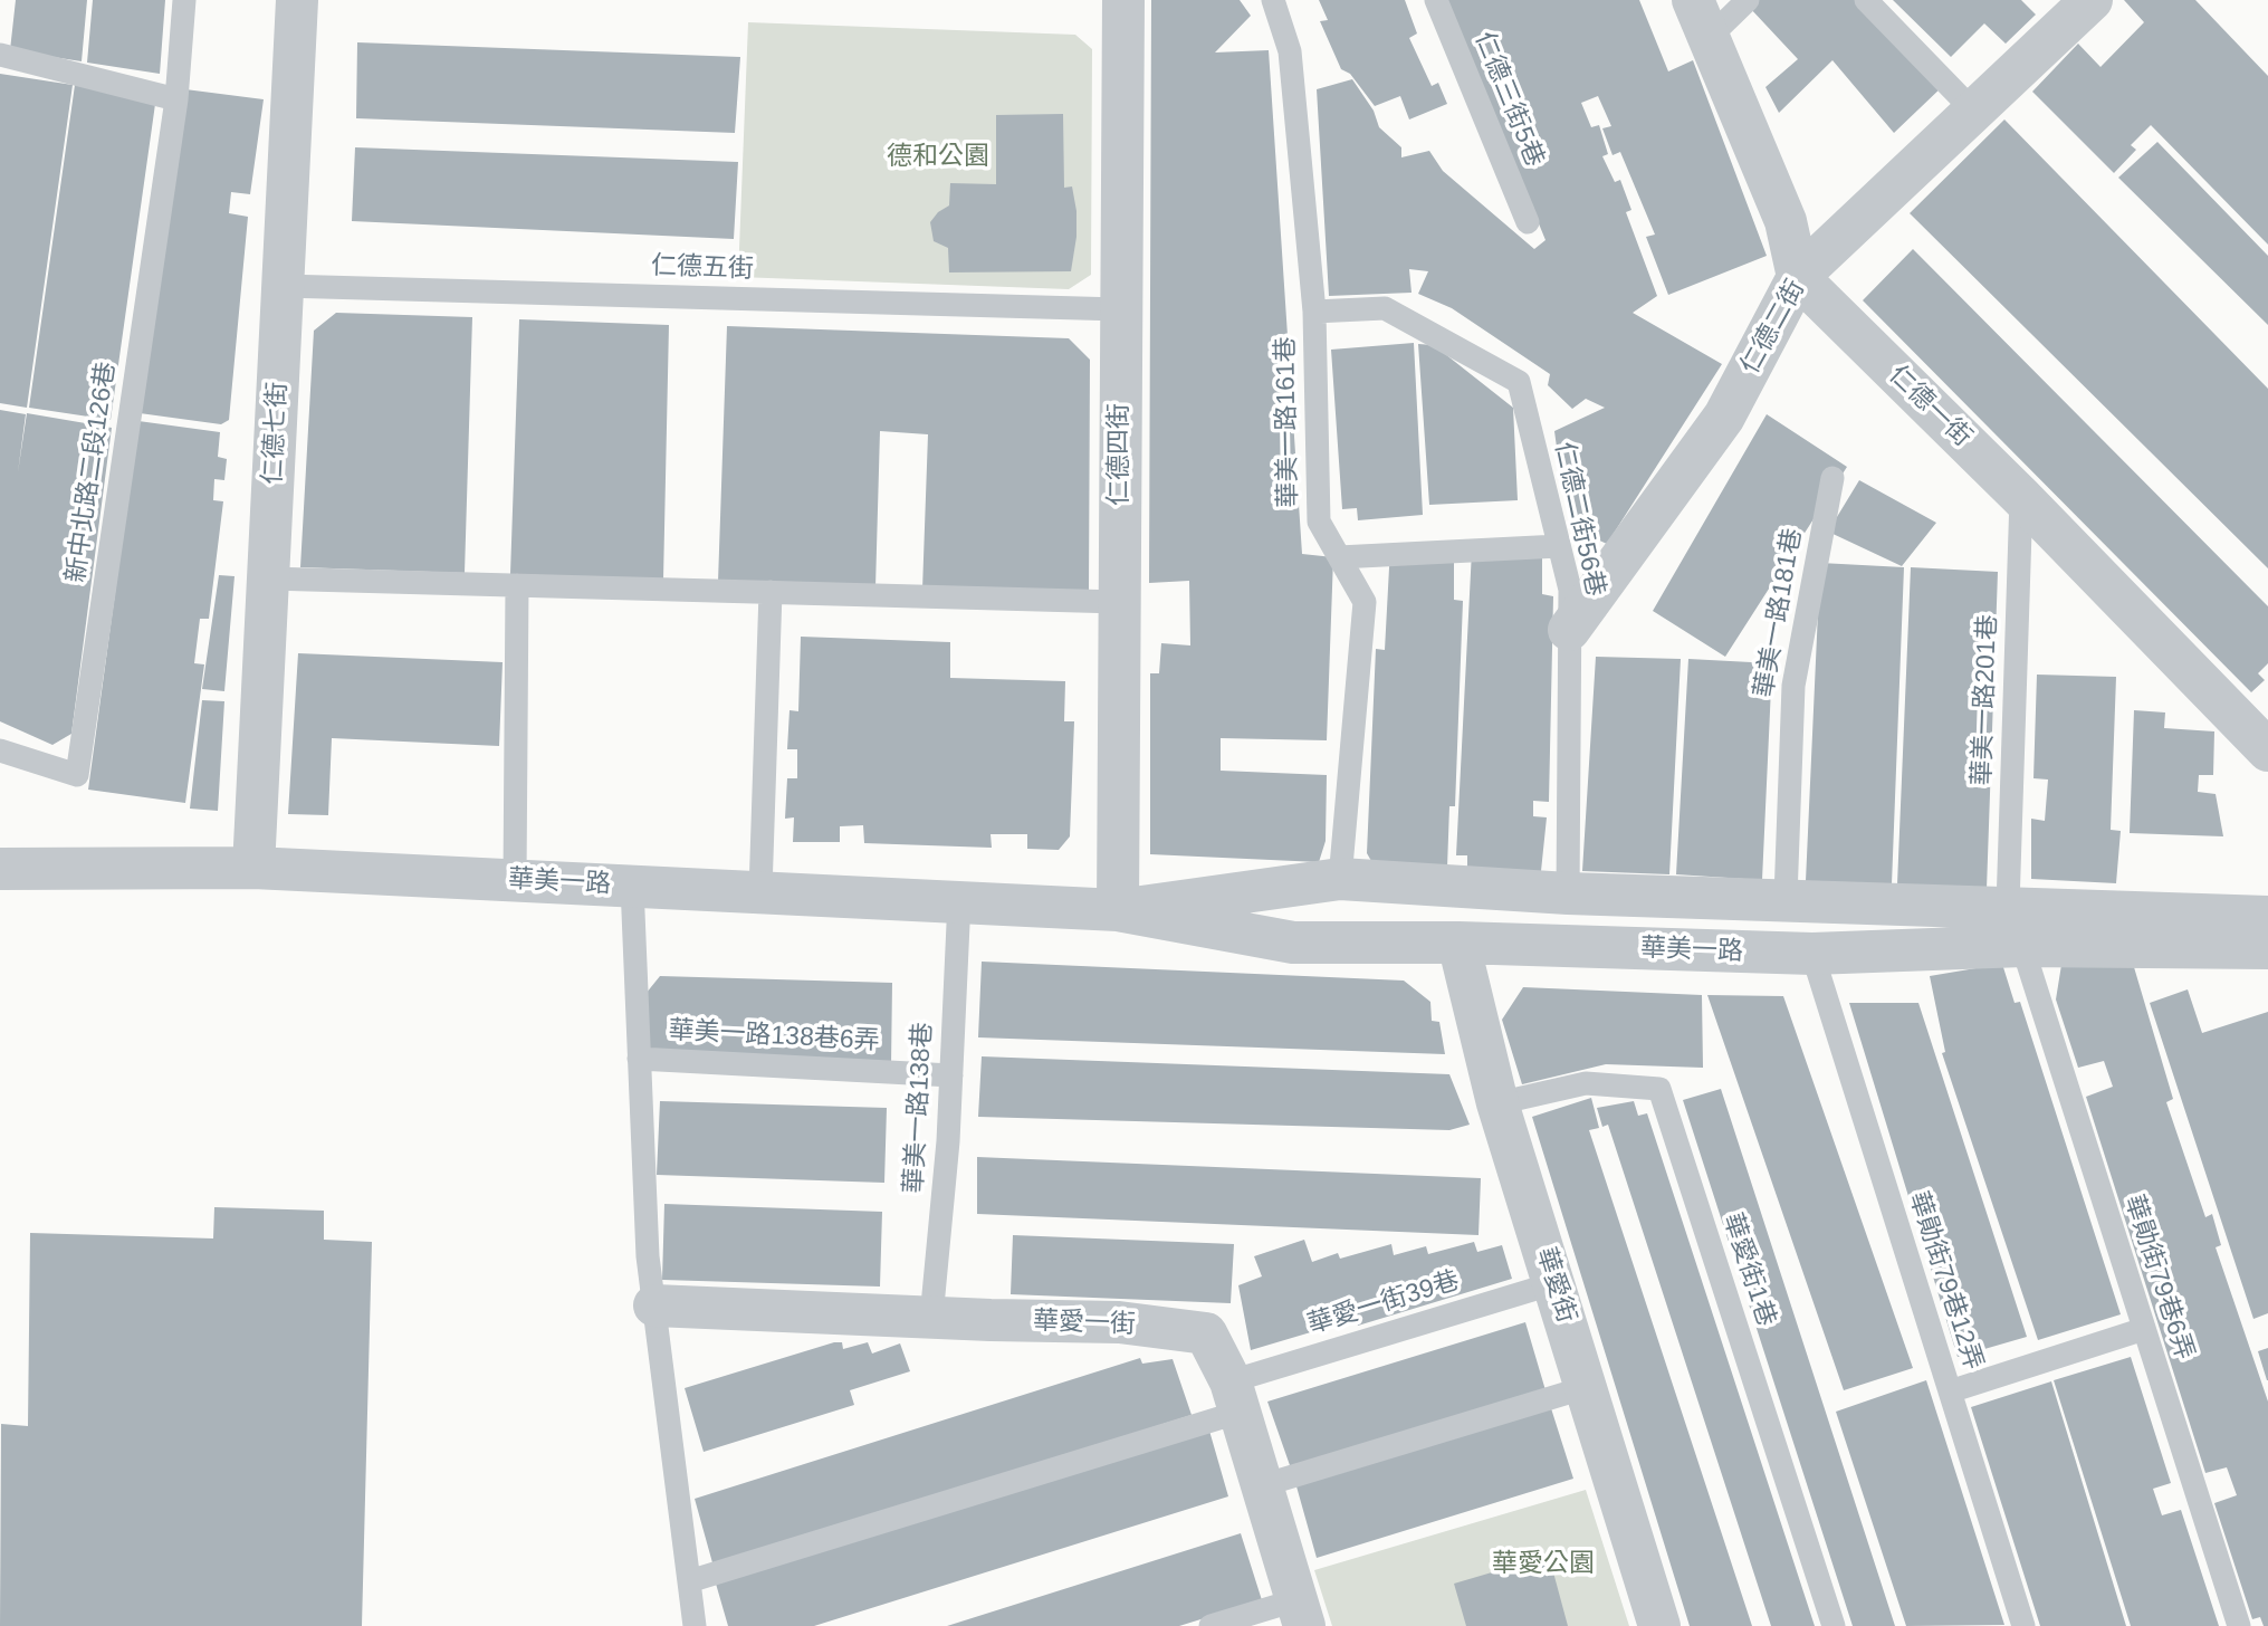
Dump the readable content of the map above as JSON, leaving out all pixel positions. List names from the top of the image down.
{
  "streets": {
    "street": [
      "仁德二街",
      "仁德一街",
      "仁德七街",
      "仁德四街",
      "華美一路",
      "華愛街",
      "華愛一街"
    ],
    "lane": [
      "仁德三街5巷",
      "仁德五街",
      "華美一路161巷",
      "新中北路二段126巷",
      "仁德二街56巷",
      "華美一路181巷",
      "華美一路201巷",
      "華美一路138巷6弄",
      "華美一路138巷",
      "華愛街1巷",
      "華勛街79巷6弄",
      "華勛街79巷12弄",
      "華愛一街39巷"
    ]
  },
  "crossings": [
    ["仁德五街", "仁德七街"],
    ["仁德五街", "仁德四街"],
    ["仁德二街", "仁德一街"],
    ["仁德二街", "仁德二街56巷"],
    ["仁德一街", "華美一路201巷"],
    ["華美一路161巷", "仁德二街56巷"],
    ["華美一路161巷", "華美一路"],
    ["仁德七街", "華美一路"],
    ["仁德四街", "華美一路"],
    ["仁德二街56巷", "華美一路"],
    ["華美一路181巷", "華美一路"],
    ["華美一路201巷", "華美一路"],
    ["華美一路", "華美一路138巷"],
    ["華美一路", "華勛街79巷6弄"],
    ["華美一路", "華勛街79巷12弄"],
    ["華美一路", "華愛街"],
    ["華美一路138巷6弄", "華美一路138巷"],
    ["華美一路138巷", "華愛一街"],
    ["華愛街1巷", "華愛街"],
    ["華愛街", "華愛一街39巷"],
    ["華愛一街39巷", "華愛一街"]
  ],
  "parks": ["德和公園", "華愛公園"]
}
